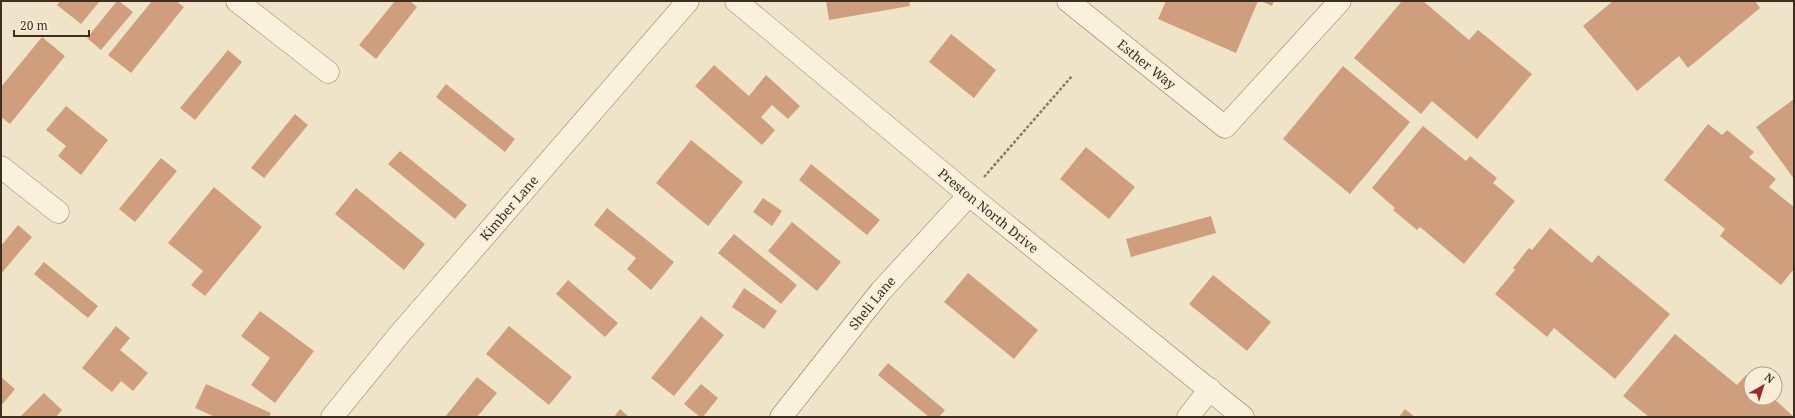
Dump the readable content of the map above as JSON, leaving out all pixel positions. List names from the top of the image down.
{
  "streets": {
    "street": [
      "Esther Way",
      "Kimber Lane",
      "Preston North Drive",
      "Sheli Lane"
    ]
  },
  "crossings": [
    ["Preston North Drive", "Sheli Lane"]
  ],
  "scale_bar": "20 m",
  "north": "top right"
}
